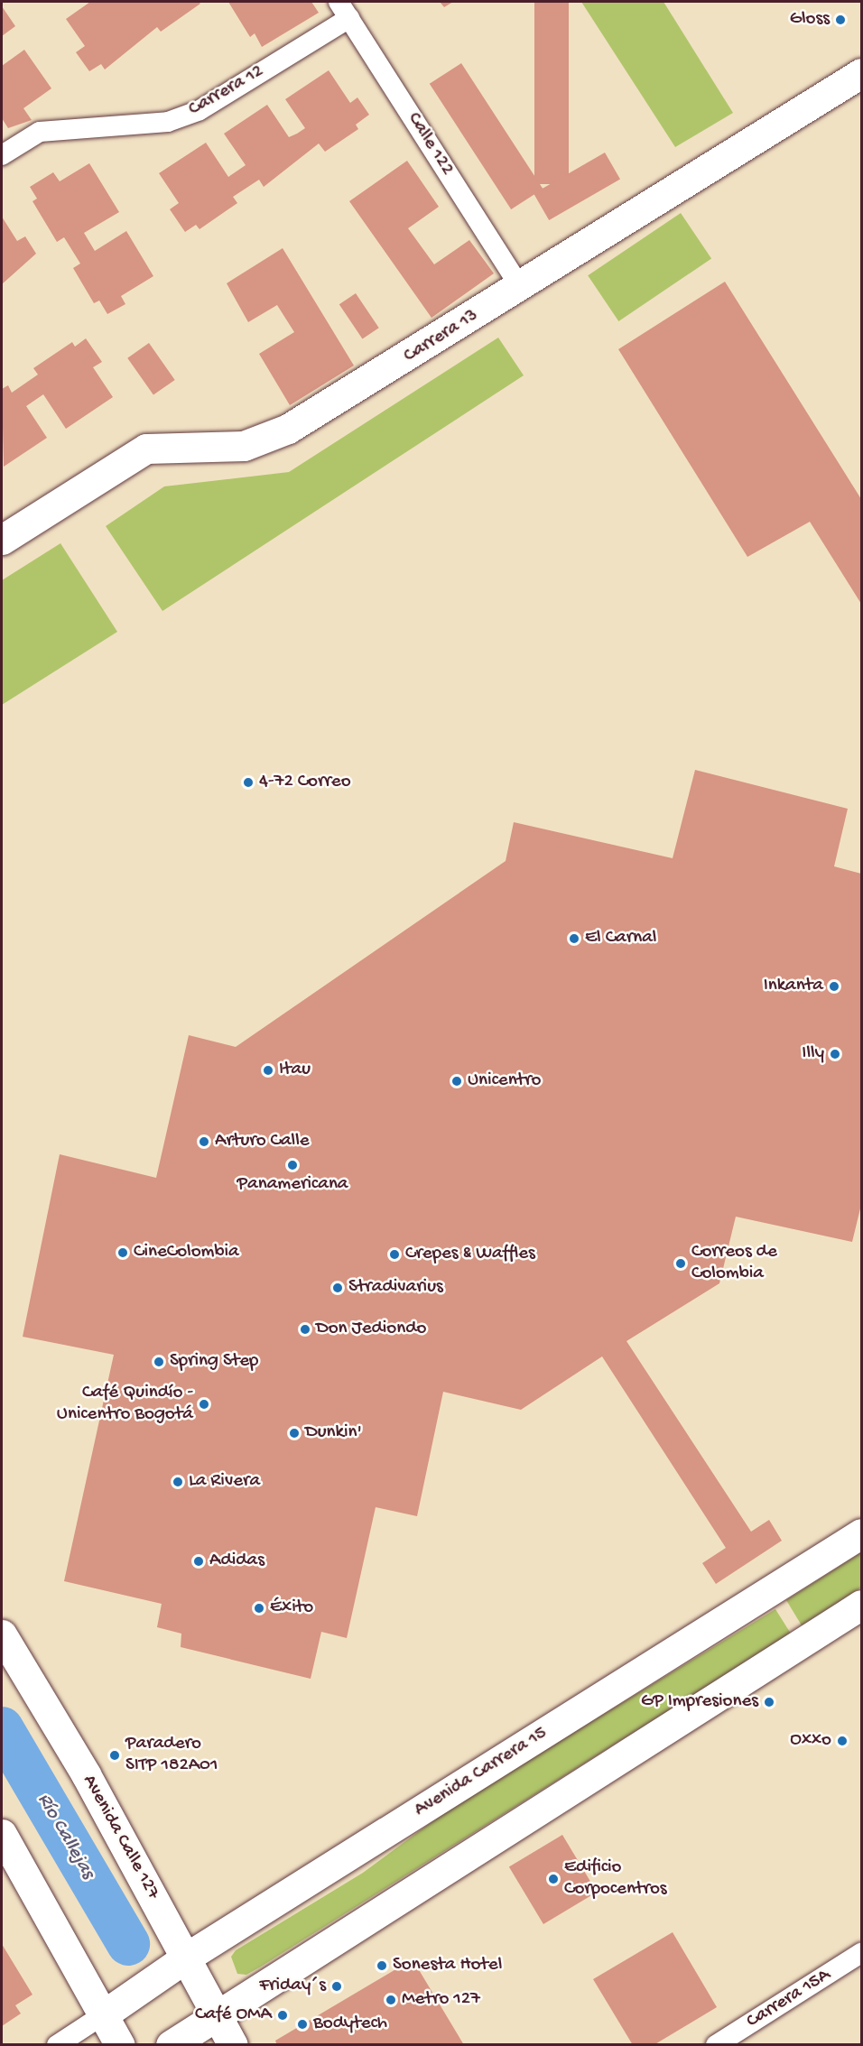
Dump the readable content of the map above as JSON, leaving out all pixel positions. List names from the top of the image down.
{
  "streets": {
    "main road": ["Carrera 13", "Avenida Carrera 15", "Avenida Calle 127"],
    "street": ["Carrera 12", "Calle 122", "Carrera 15A"]
  },
  "crossings": [
    ["Carrera 12", "Calle 122"],
    ["Calle 122", "Carrera 13"],
    ["Avenida Carrera 15", "Avenida Calle 127"]
  ],
  "water": ["Río Callejas"],
  "places": [
    "Gloss",
    "4-72 Correo",
    "El Carnal",
    "Inkanta",
    "Illy",
    "Itau",
    "Unicentro",
    "Arturo Calle",
    "Panamericana",
    "CineColombia",
    "Crepes & Waffles",
    "Correos de Colombia",
    "Stradivarius",
    "Don Jediondo",
    "Spring Step",
    "Café Quindío - Unicentro Bogotá",
    "Dunkin'",
    "La Rivera",
    "Adidas",
    "Éxito",
    "GP Impresiones",
    "Oxxo",
    "Paradero SITP 182A01",
    "Edificio Corpocentros",
    "Sonesta Hotel",
    "Friday´s",
    "Metro 127",
    "Café OMA",
    "Bodytech"
  ]
}
